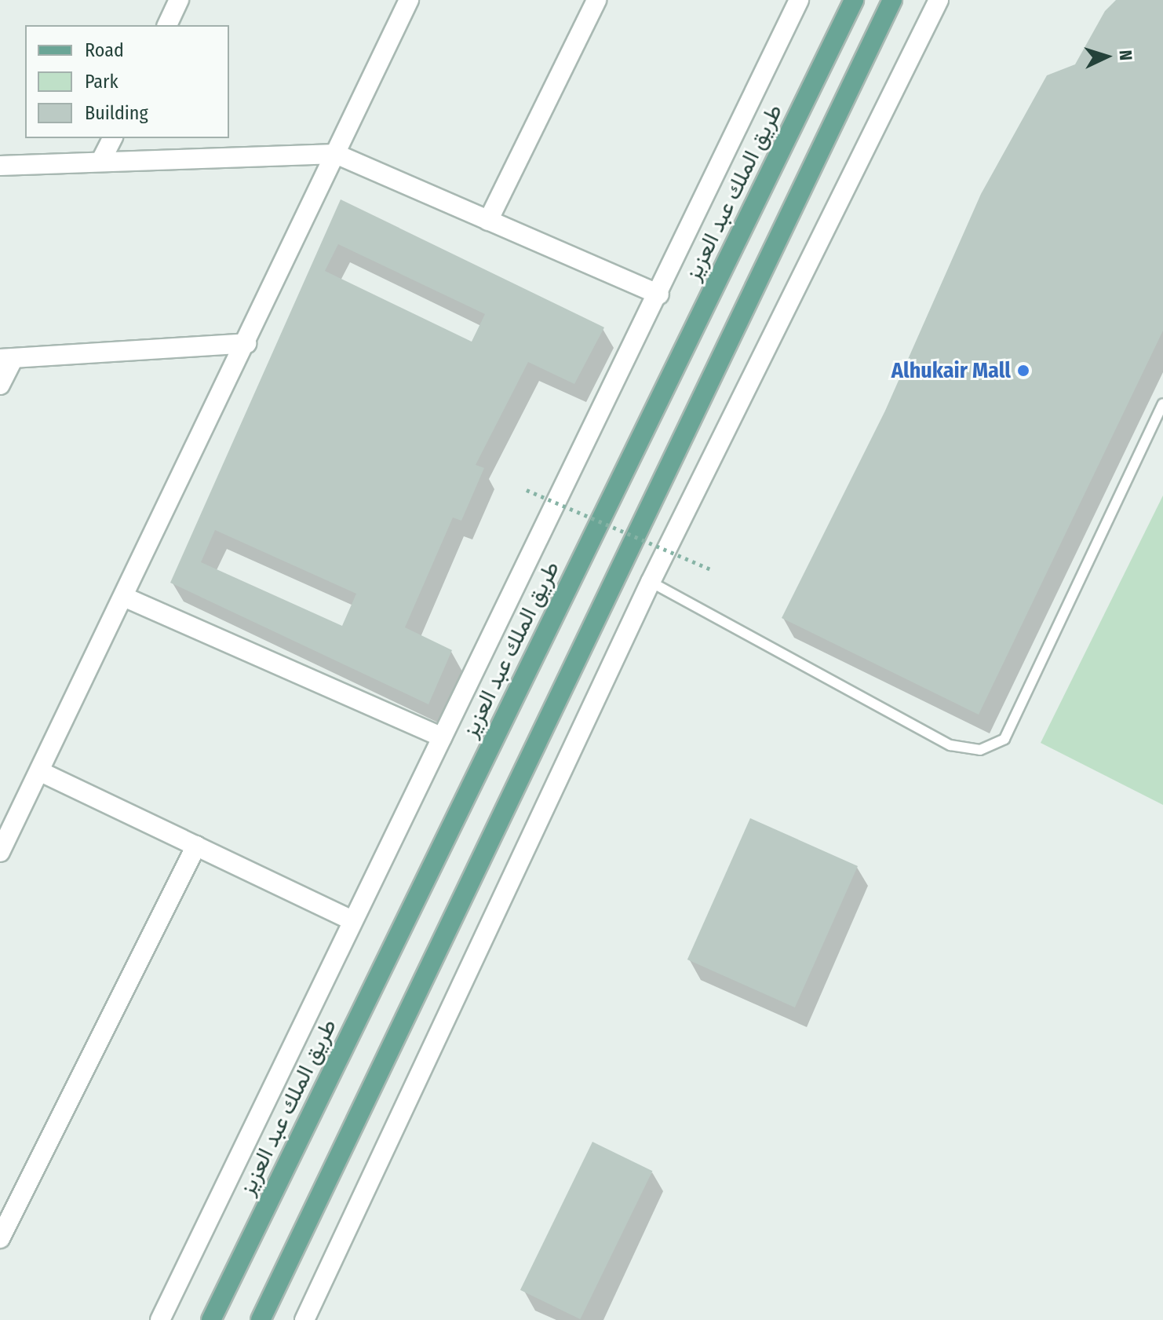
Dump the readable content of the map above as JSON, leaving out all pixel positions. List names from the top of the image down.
{
  "streets": {
    "main road": ["طريق الملك عبد العزيز"]
  },
  "places": ["Alhukair Mall"],
  "legend": ["Road", "Park", "Building"],
  "north": "right"
}
